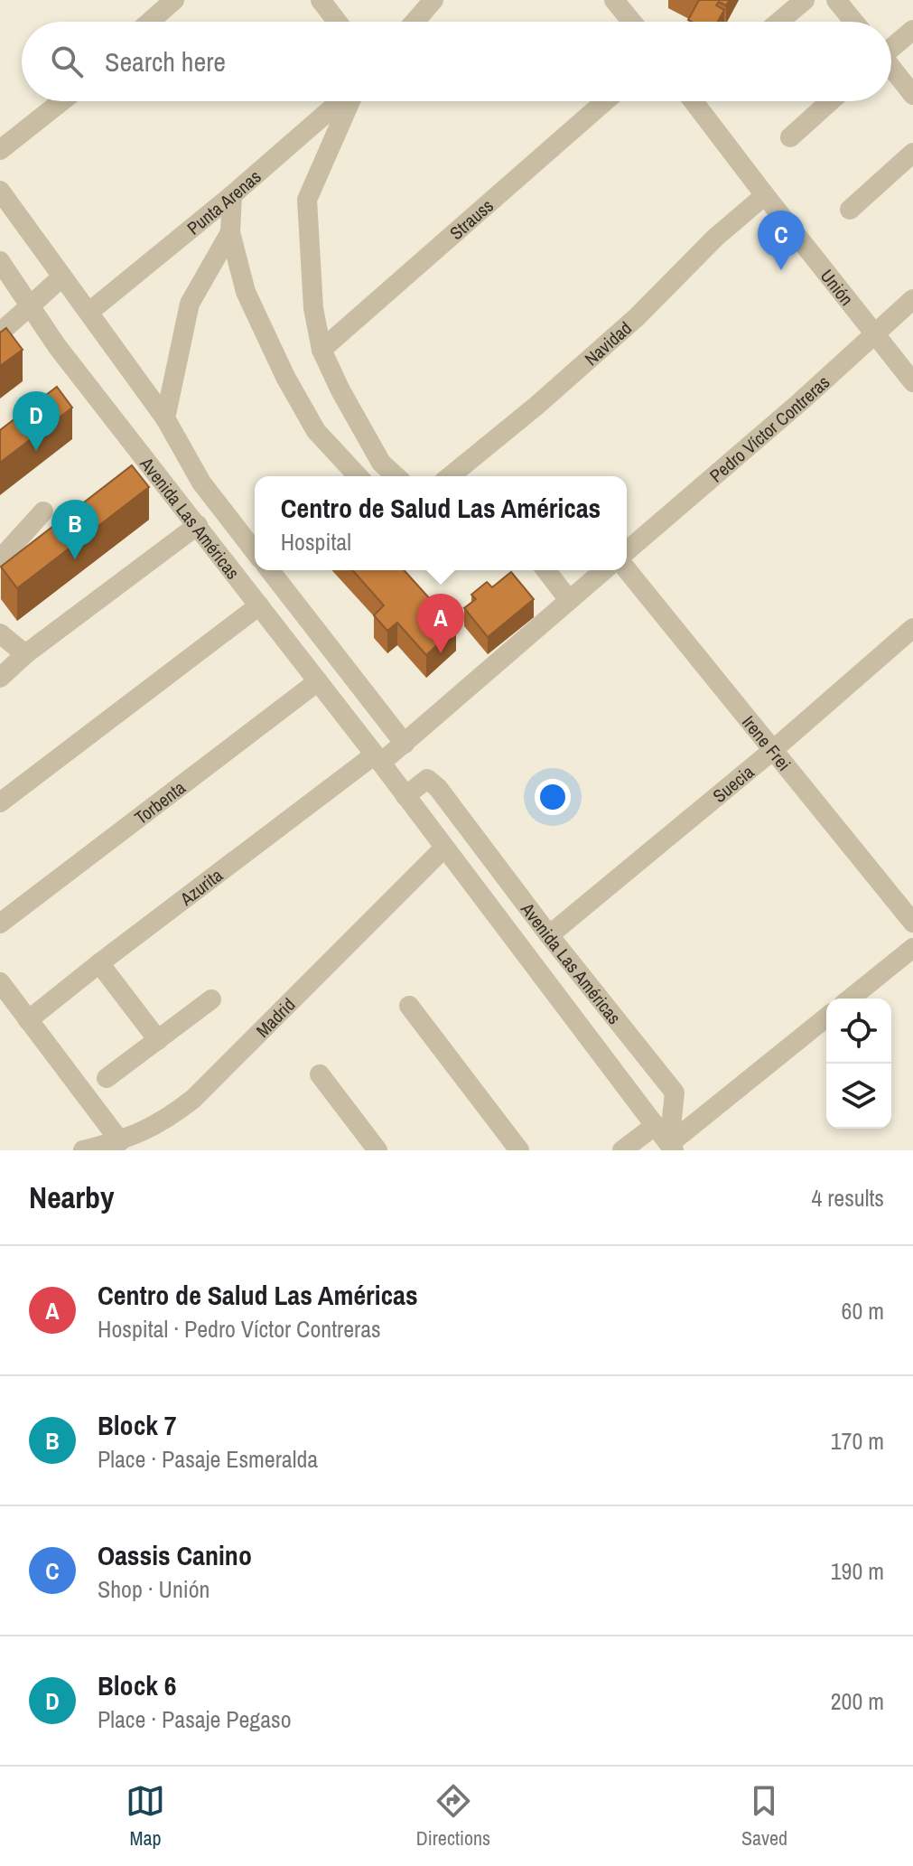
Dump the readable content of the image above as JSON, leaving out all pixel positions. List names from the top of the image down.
{
  "streets": {
    "street": [
      "Punta Arenas",
      "Strauss",
      "Unión",
      "Navidad",
      "Pedro Víctor Contreras",
      "Avenida Las Américas",
      "Irene Frei",
      "Suecia",
      "Torbenta",
      "Azurita",
      "Madrid"
    ]
  },
  "crossings": [
    ["Punta Arenas", "Avenida Las Américas"],
    ["Unión", "Navidad"],
    ["Unión", "Pedro Víctor Contreras"],
    ["Avenida Las Américas", "Suecia"],
    ["Avenida Las Américas", "Torbenta"],
    ["Avenida Las Américas", "Azurita"],
    ["Avenida Las Américas", "Madrid"],
    ["Irene Frei", "Suecia"]
  ],
  "page": {
    "search": "Search here",
    "pins": [
      "C",
      "D",
      "B",
      "A"
    ],
    "popup": ["Centro de Salud Las Américas", "Hospital"],
    "heading": ["Nearby", "4 results"],
    "list": [
      {
        "mark": "A",
        "name": "Centro de Salud Las Américas",
        "note": "Hospital · Pedro Víctor Contreras",
        "value": "60 m"
      },
      {
        "mark": "B",
        "name": "Block 7",
        "note": "Place · Pasaje Esmeralda",
        "value": "170 m"
      },
      {
        "mark": "C",
        "name": "Oassis Canino",
        "note": "Shop · Unión",
        "value": "190 m"
      },
      {
        "mark": "D",
        "name": "Block 6",
        "note": "Place · Pasaje Pegaso",
        "value": "200 m"
      }
    ],
    "nav": ["Map", "Directions", "Saved"]
  }
}
